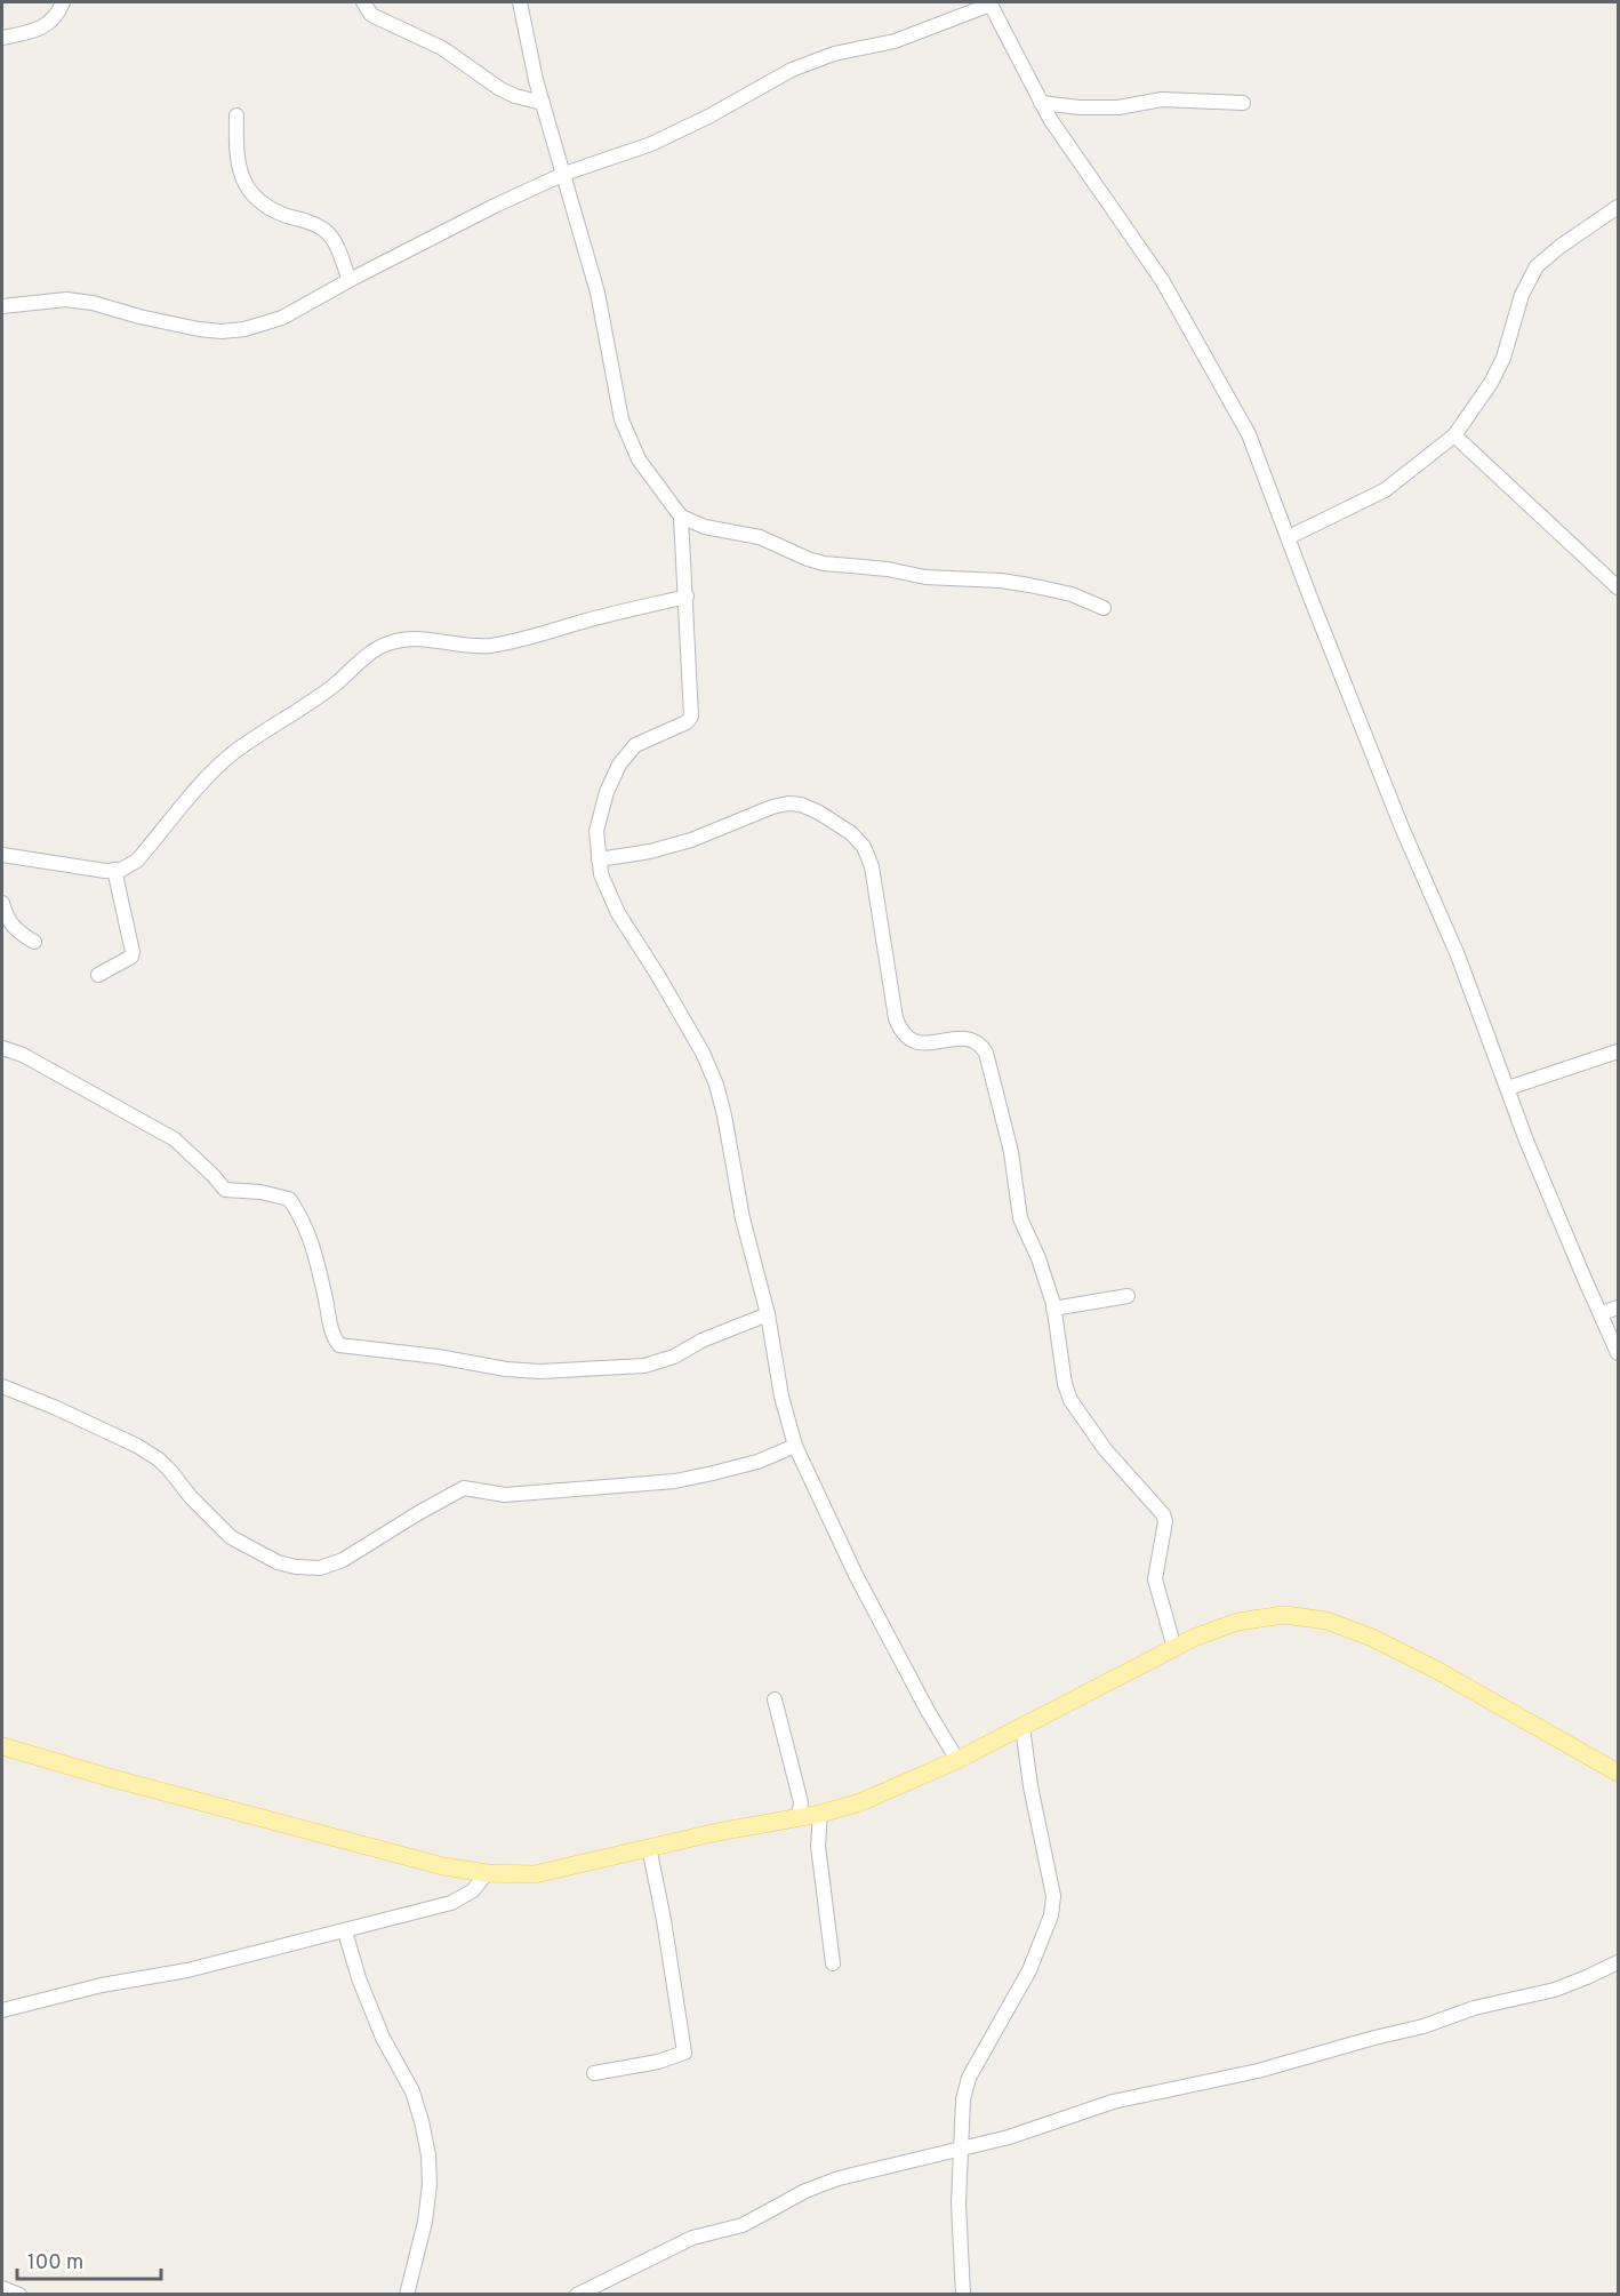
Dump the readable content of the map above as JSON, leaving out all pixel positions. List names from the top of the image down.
{
  "scale_bar": "100 m"
}
